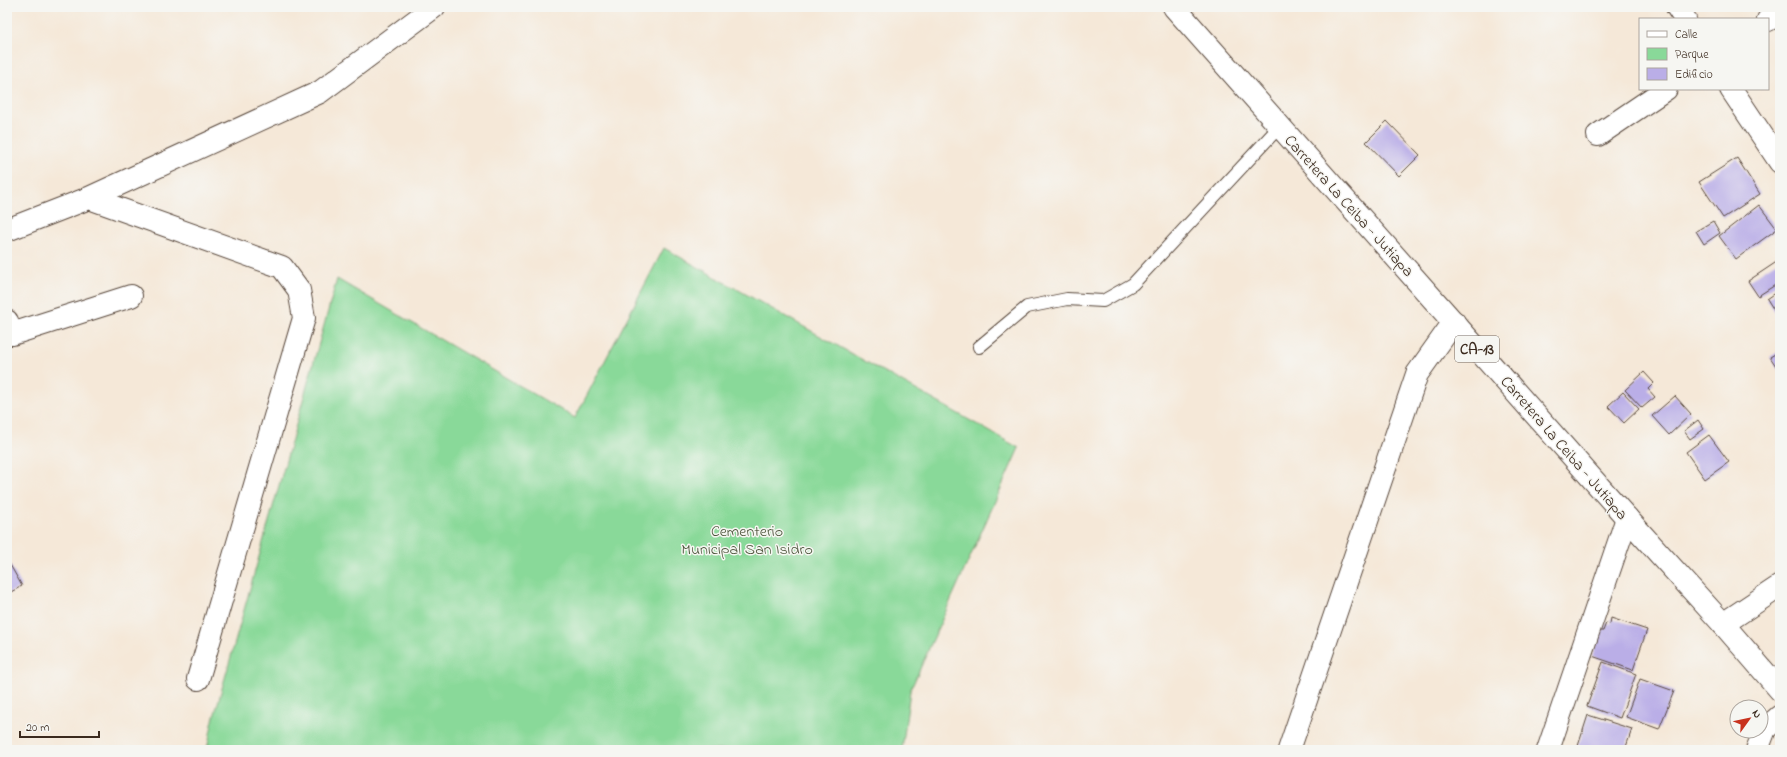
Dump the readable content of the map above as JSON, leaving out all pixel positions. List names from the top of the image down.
{
  "streets": {
    "street": ["Carretera La Ceiba - Jutiapa", "CA-13"]
  },
  "parks": ["Cementerio Municipal San Isidro"],
  "legend": ["Calle", "Parque", "Edificio"],
  "scale_bar": "20 m",
  "north": "top right"
}
